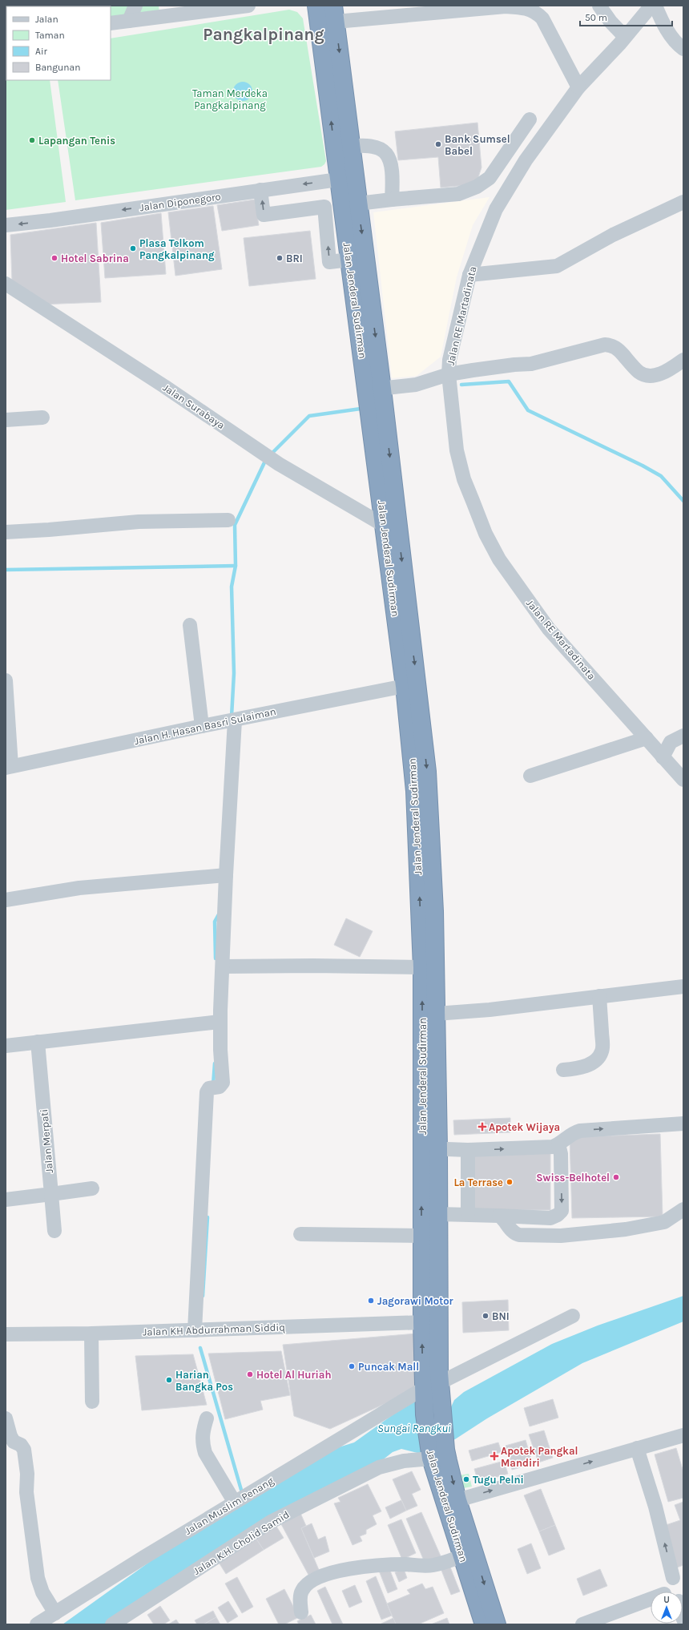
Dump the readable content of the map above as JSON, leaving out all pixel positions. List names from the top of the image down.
{
  "streets": {
    "highway": ["Jalan Jenderal Sudirman"],
    "street": [
      "Jalan Diponegoro",
      "Jalan RE Martadinata",
      "Jalan Surabaya",
      "Jalan H. Hasan Basri Sulaiman",
      "Jalan Merpati",
      "Jalan KH Abdurrahman Siddiq",
      "Jalan Muslim Penang",
      "Jalan K.H. Cholid Samid"
    ]
  },
  "crossings": [
    ["Jalan Diponegoro", "Jalan Jenderal Sudirman"],
    ["Jalan Jenderal Sudirman", "Jalan Surabaya"],
    ["Jalan Jenderal Sudirman", "Jalan H. Hasan Basri Sulaiman"],
    ["Jalan Jenderal Sudirman", "Jalan KH Abdurrahman Siddiq"],
    ["Jalan Jenderal Sudirman", "Jalan Muslim Penang"],
    ["Jalan Jenderal Sudirman", "Jalan K.H. Cholid Samid"]
  ],
  "one_way": ["Jalan Diponegoro"],
  "districts": ["Pangkalpinang"],
  "water": ["Sungai Rangkui"],
  "parks": ["Taman Merdeka Pangkalpinang"],
  "places": {
    "other": [
      "Lapangan Tenis",
      "Bank Sumsel Babel",
      "Plasa Telkom Pangkalpinang",
      "Hotel Sabrina",
      "BRI",
      "Swiss-Belhotel",
      "La Terrase",
      "Jagorawi Motor",
      "BNI",
      "Puncak Mall",
      "Hotel Al Huriah",
      "Harian Bangka Pos",
      "Tugu Pelni"
    ],
    "health": ["Apotek Wijaya", "Apotek Pangkal Mandiri"]
  },
  "legend": [
    "Jalan",
    "Taman",
    "Air",
    "Bangunan"
  ],
  "scale_bar": "50 m",
  "north": "top"
}
